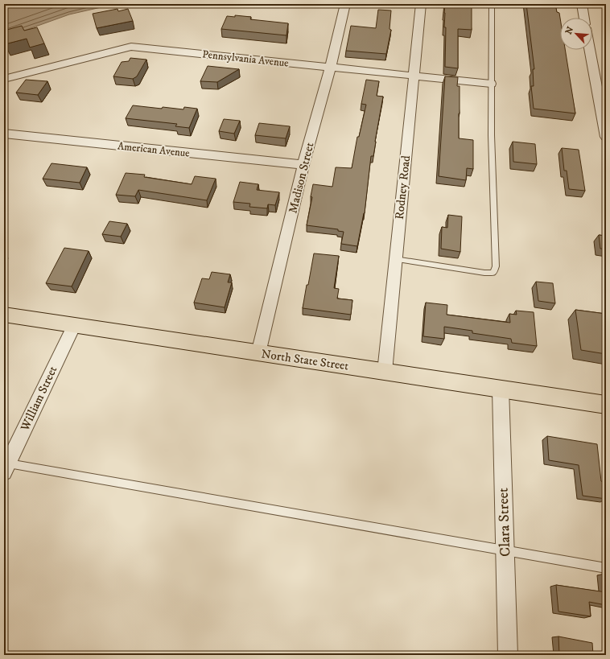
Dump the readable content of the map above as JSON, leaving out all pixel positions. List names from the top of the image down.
{
  "streets": {
    "main road": ["North State Street"],
    "street": [
      "Pennsylvania Avenue",
      "American Avenue",
      "Madison Street",
      "Rodney Road",
      "William Street",
      "Clara Street"
    ]
  },
  "crossings": [
    ["Pennsylvania Avenue", "Madison Street"],
    ["Pennsylvania Avenue", "Rodney Road"],
    ["American Avenue", "Madison Street"],
    ["Madison Street", "North State Street"],
    ["Rodney Road", "North State Street"],
    ["North State Street", "William Street"],
    ["North State Street", "Clara Street"]
  ],
  "north": "top left"
}
